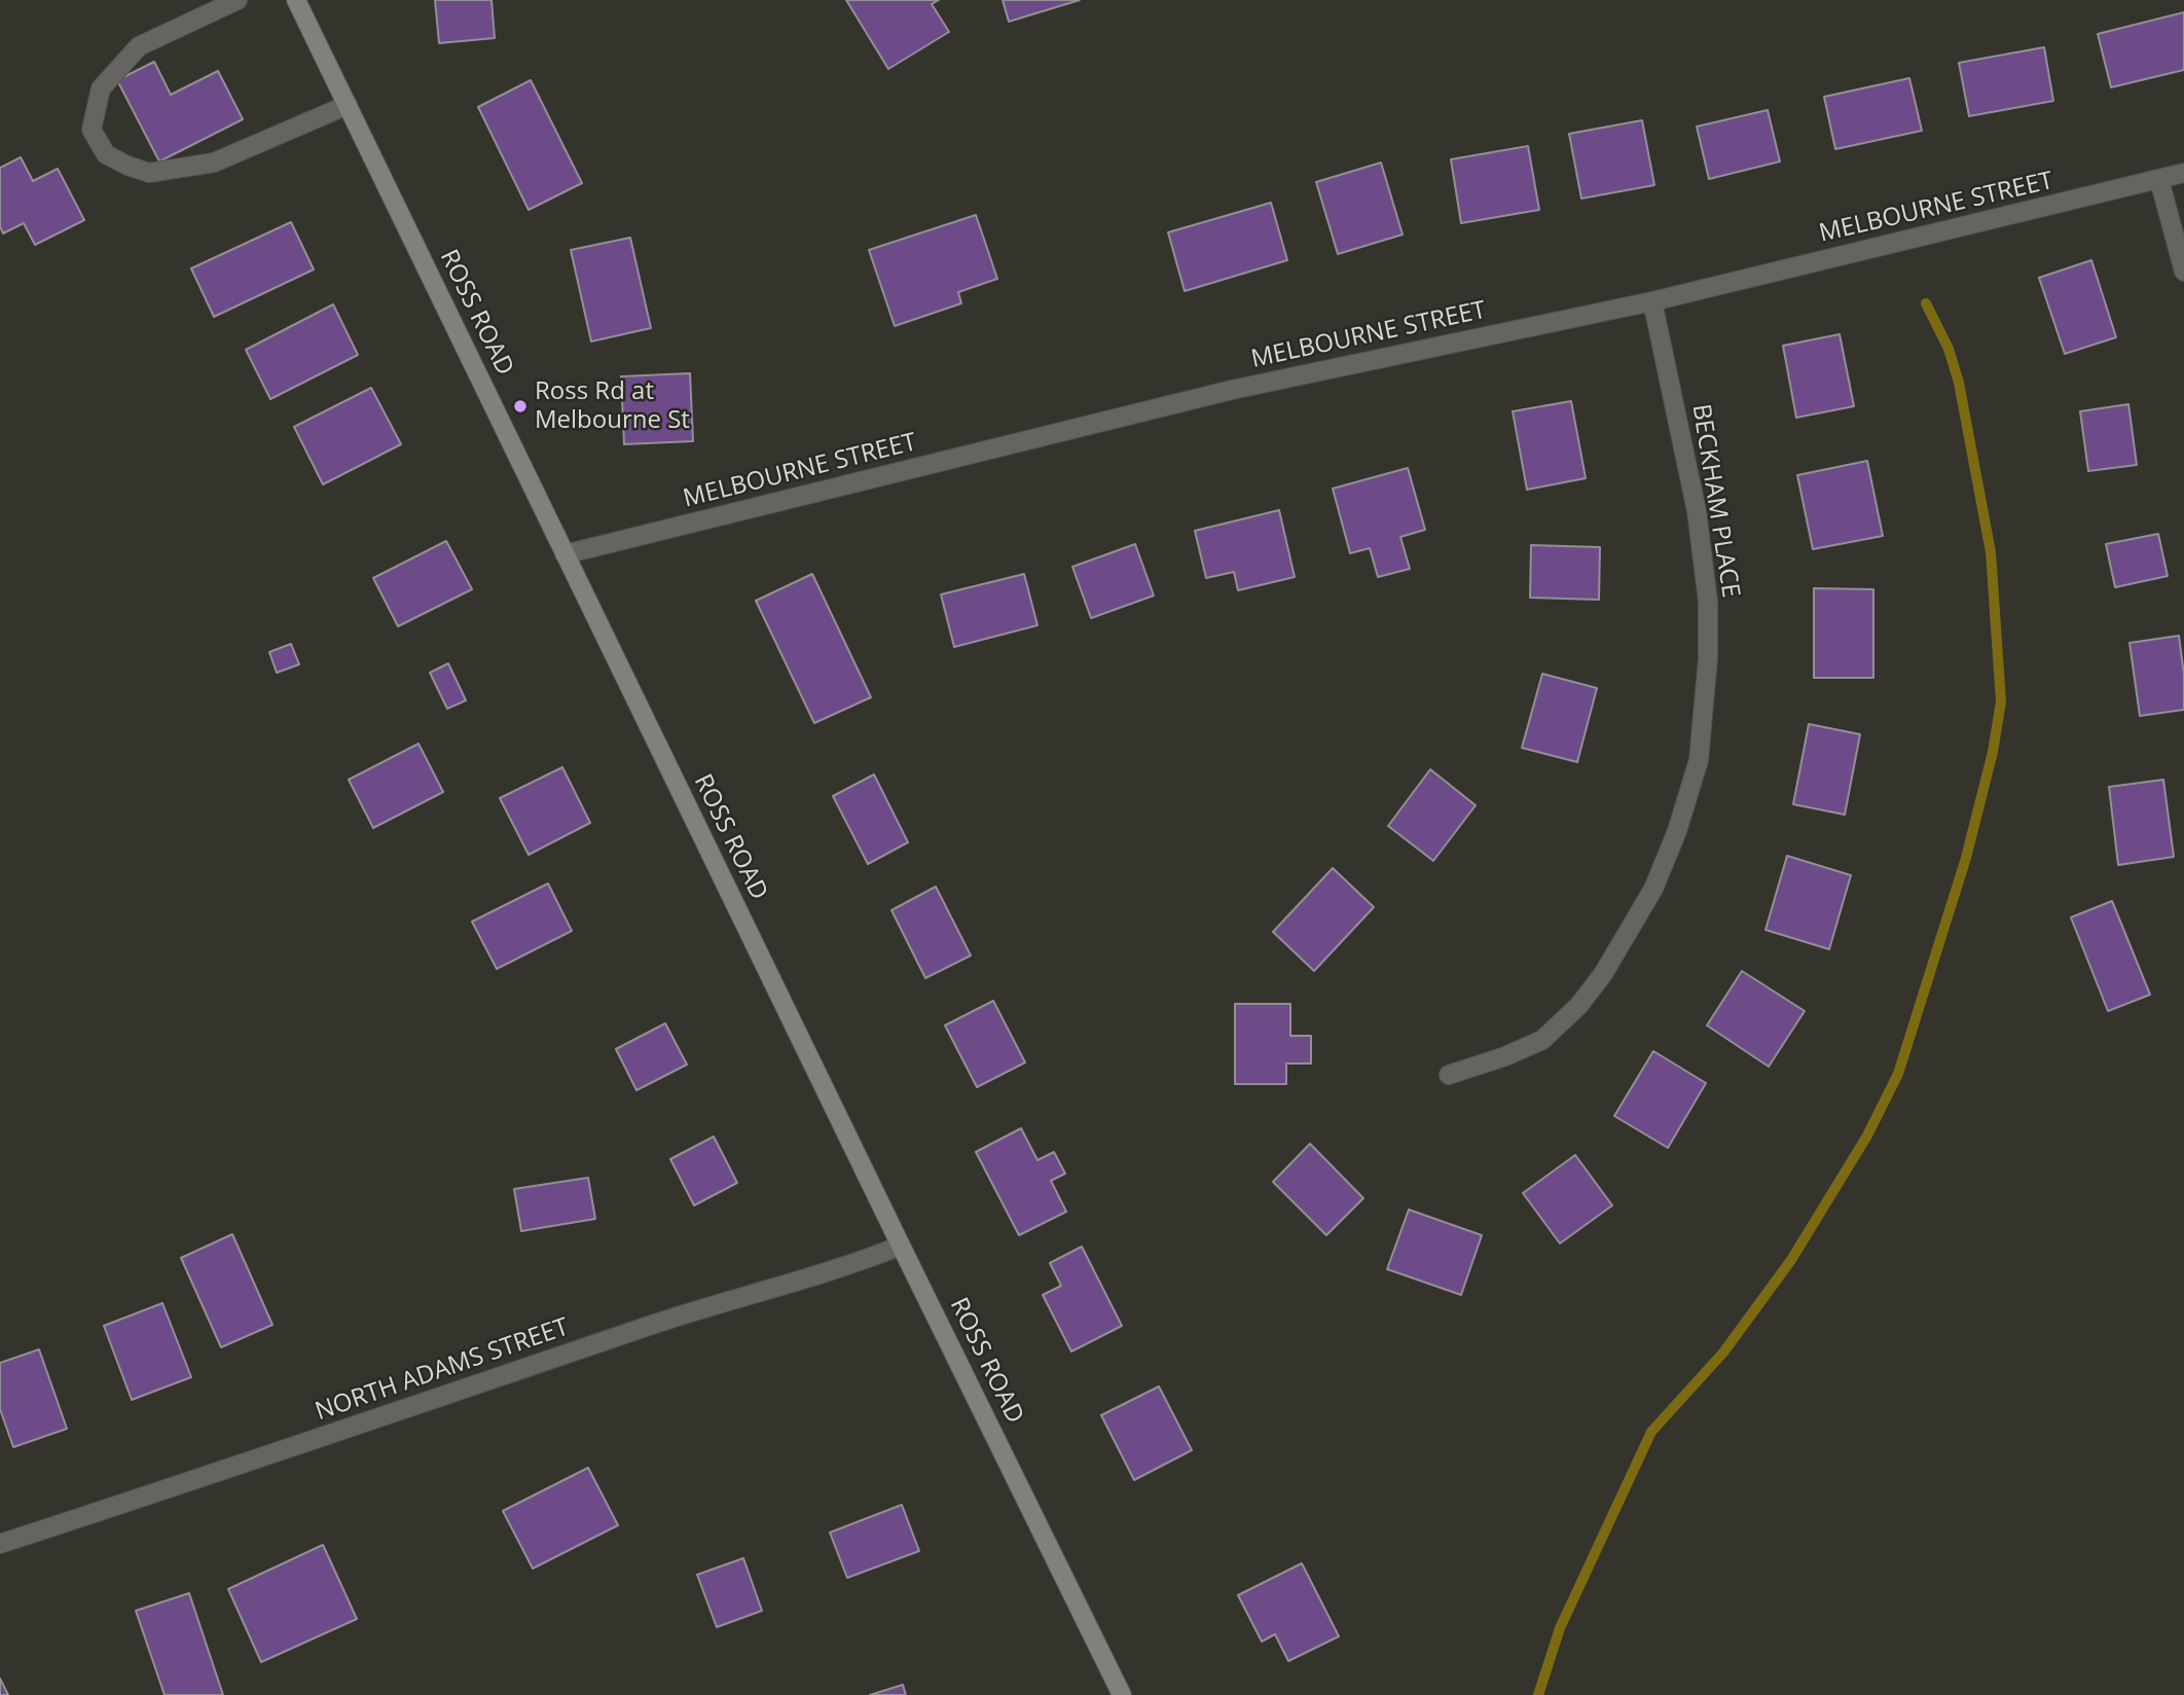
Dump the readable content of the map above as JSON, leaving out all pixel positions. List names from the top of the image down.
{
  "streets": {
    "street": [
      "MELBOURNE STREET",
      "ROSS ROAD",
      "BECKHAM PLACE",
      "NORTH ADAMS STREET"
    ]
  },
  "crossings": [
    ["MELBOURNE STREET", "ROSS ROAD"],
    ["MELBOURNE STREET", "BECKHAM PLACE"],
    ["ROSS ROAD", "NORTH ADAMS STREET"]
  ],
  "places": ["Ross Rd at Melbourne St"]
}
